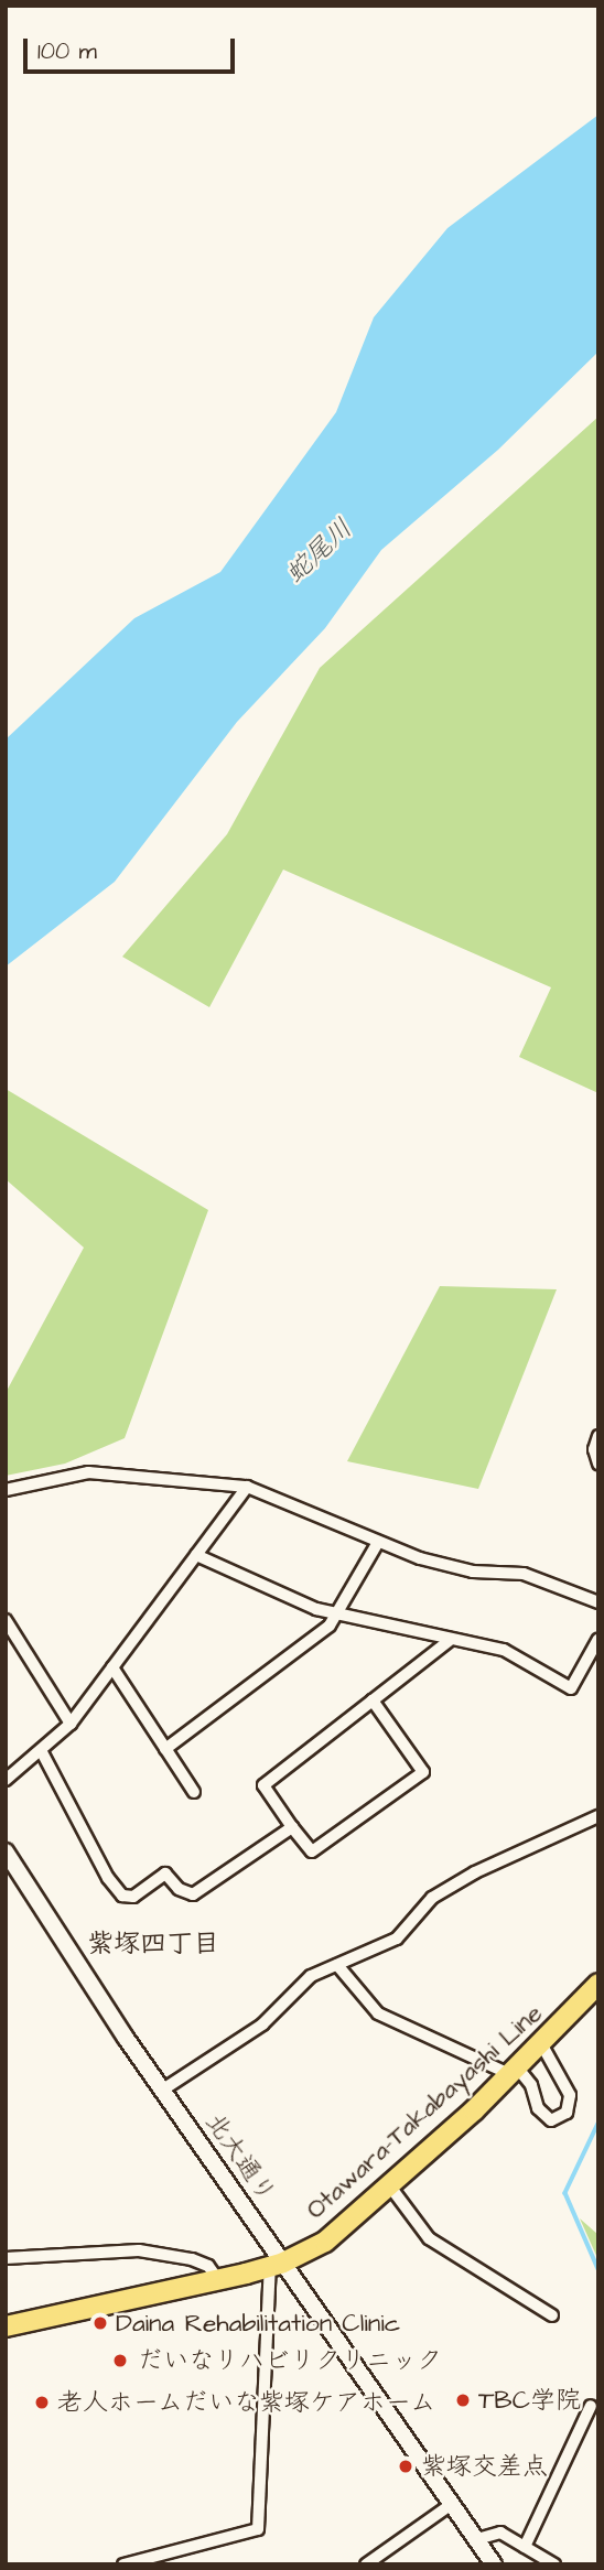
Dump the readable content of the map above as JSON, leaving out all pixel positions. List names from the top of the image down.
{
  "streets": {
    "main road": ["Otawara-Takabayashi Line"],
    "street": ["北大通り"]
  },
  "crossings": [
    ["Otawara-Takabayashi Line", "北大通り"]
  ],
  "districts": ["紫塚四丁目"],
  "water": ["蛇尾川"],
  "places": [
    "Daina Rehabilitation Clinic",
    "だいなリハビリクリニック",
    "TBC学院",
    "老人ホームだいな紫塚ケアホーム",
    "紫塚交差点"
  ],
  "scale_bar": "100 m"
}
